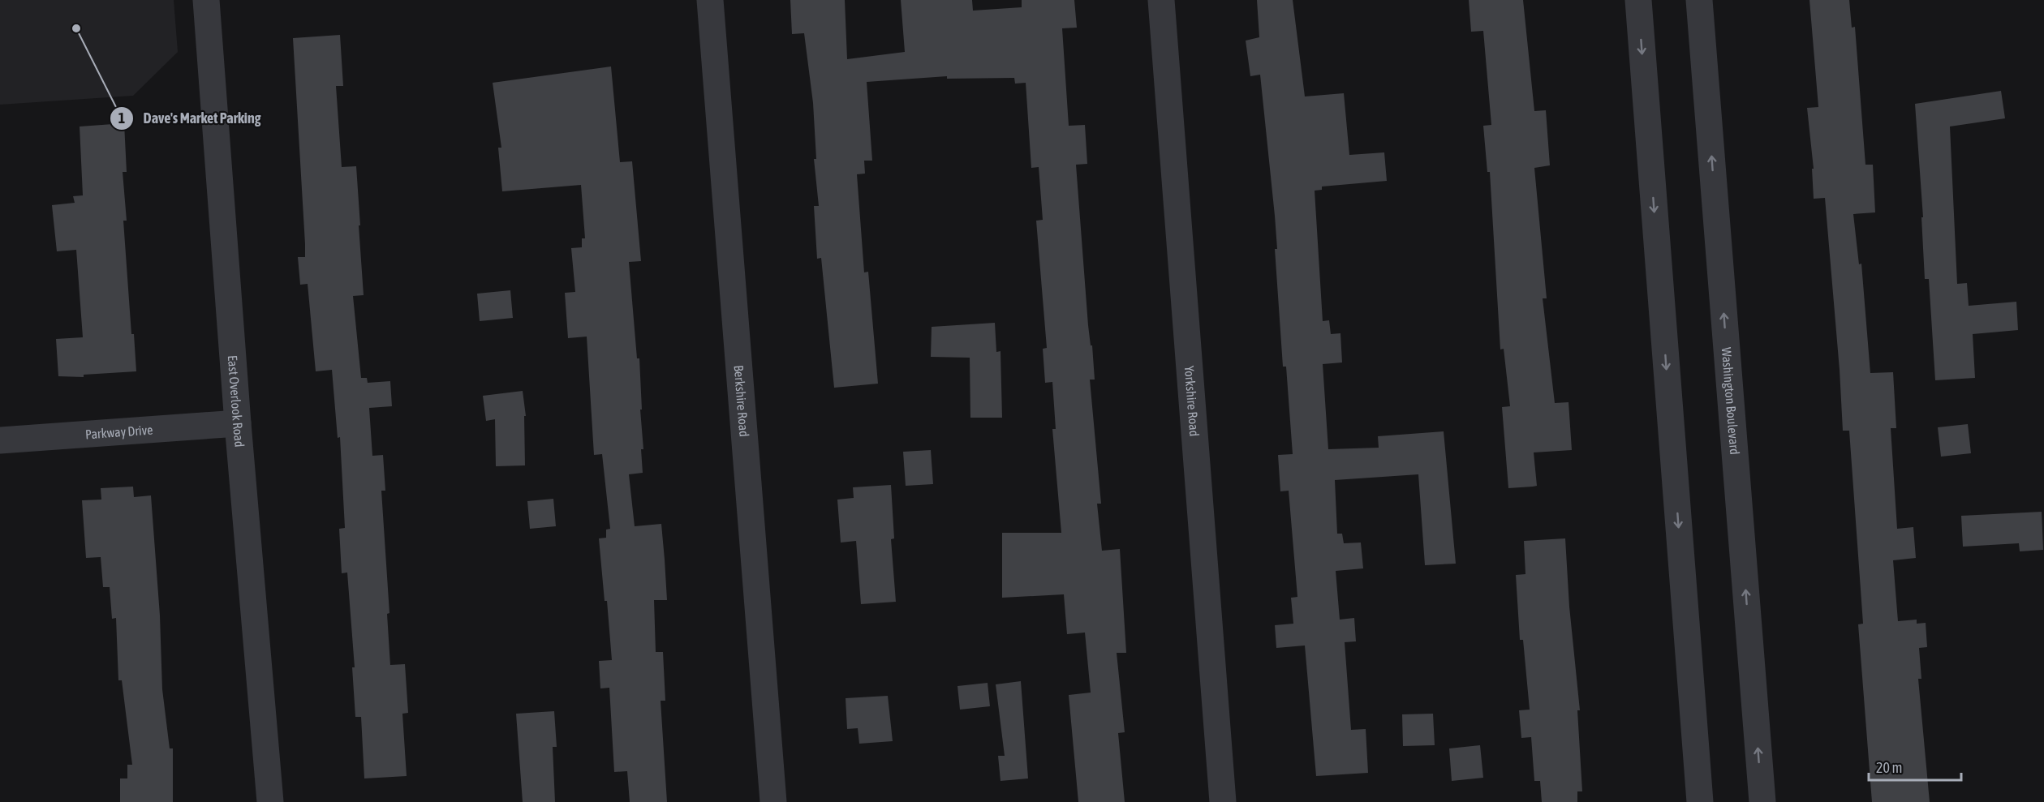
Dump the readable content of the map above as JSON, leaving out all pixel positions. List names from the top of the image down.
{
  "streets": {
    "street": [
      "Berkshire Road",
      "Yorkshire Road",
      "Washington Boulevard",
      "East Overlook Road",
      "Parkway Drive"
    ]
  },
  "crossings": [
    ["East Overlook Road", "Parkway Drive"]
  ],
  "places": ["Dave's Market Parking"],
  "scale_bar": "20 m"
}
